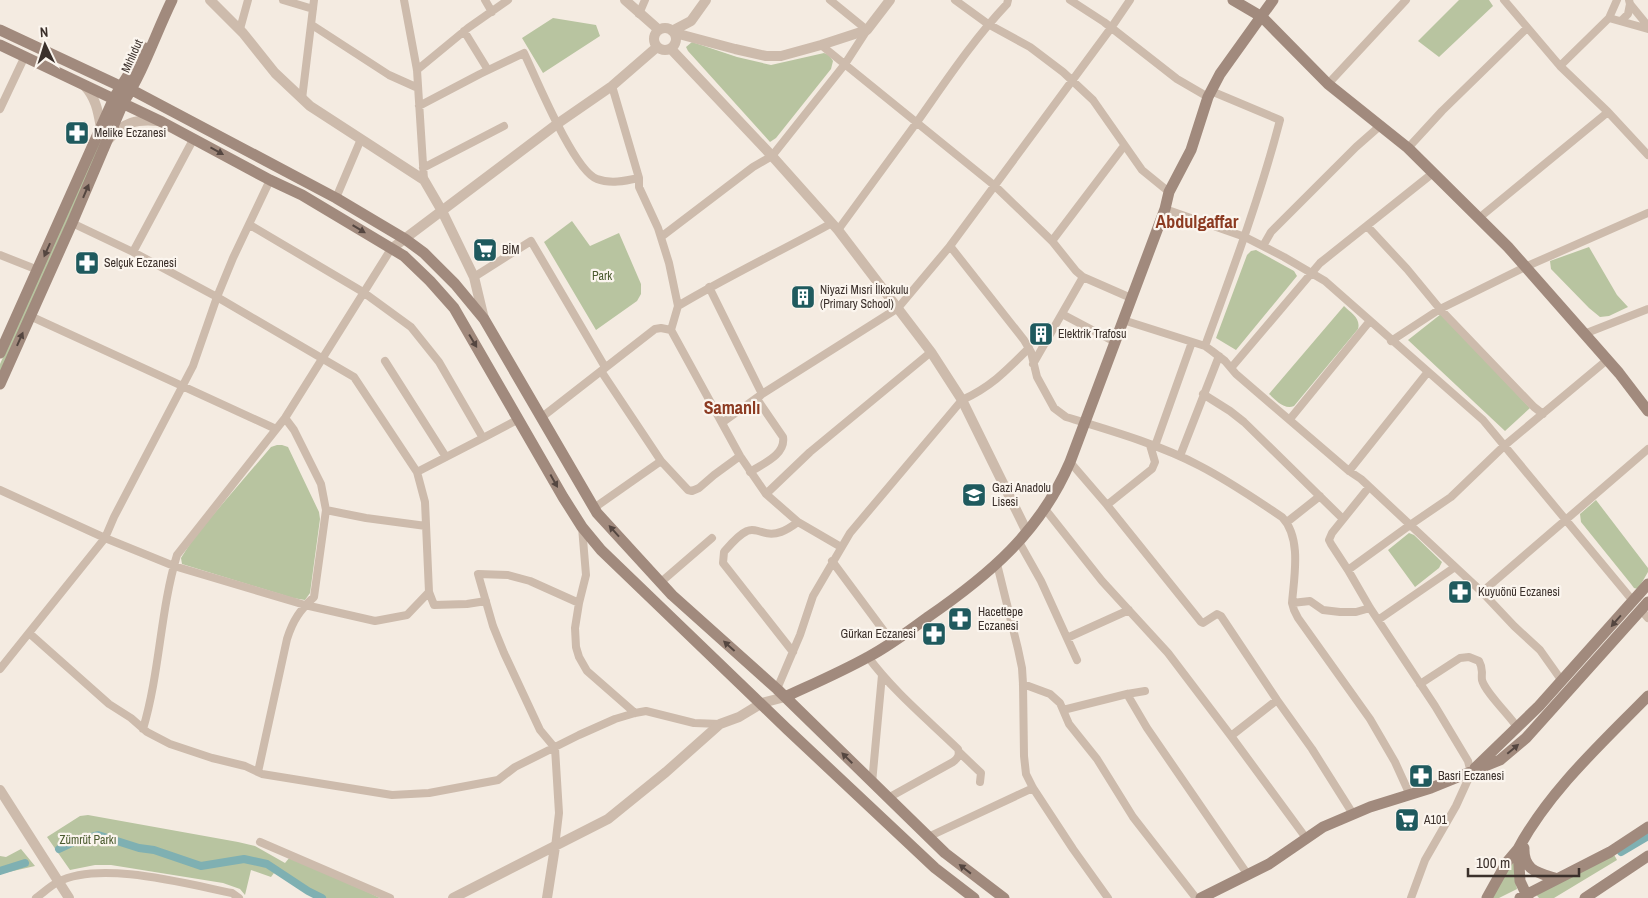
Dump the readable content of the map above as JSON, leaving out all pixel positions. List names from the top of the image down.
{
  "streets": {
    "main road": ["Mıhlıdut"]
  },
  "districts": ["Abdulgaffar", "Samanlı"],
  "parks": ["Park", "Zümrüt Parkı"],
  "places": {
    "pharmacy": [
      "Melike Eczanesi",
      "Selçuk Eczanesi",
      "Kuyuönü Eczanesi",
      "Hacettepe Eczanesi",
      "Gürkan Eczanesi",
      "Basri Eczanesi"
    ],
    "supermarket": ["BİM", "A101"],
    "building": ["Niyazi Mısri İlkokulu (Primary School)", "Elektrik Trafosu"],
    "school or university": ["Gazi Anadolu Lisesi"]
  },
  "scale_bar": "100 m",
  "north": "top"
}
